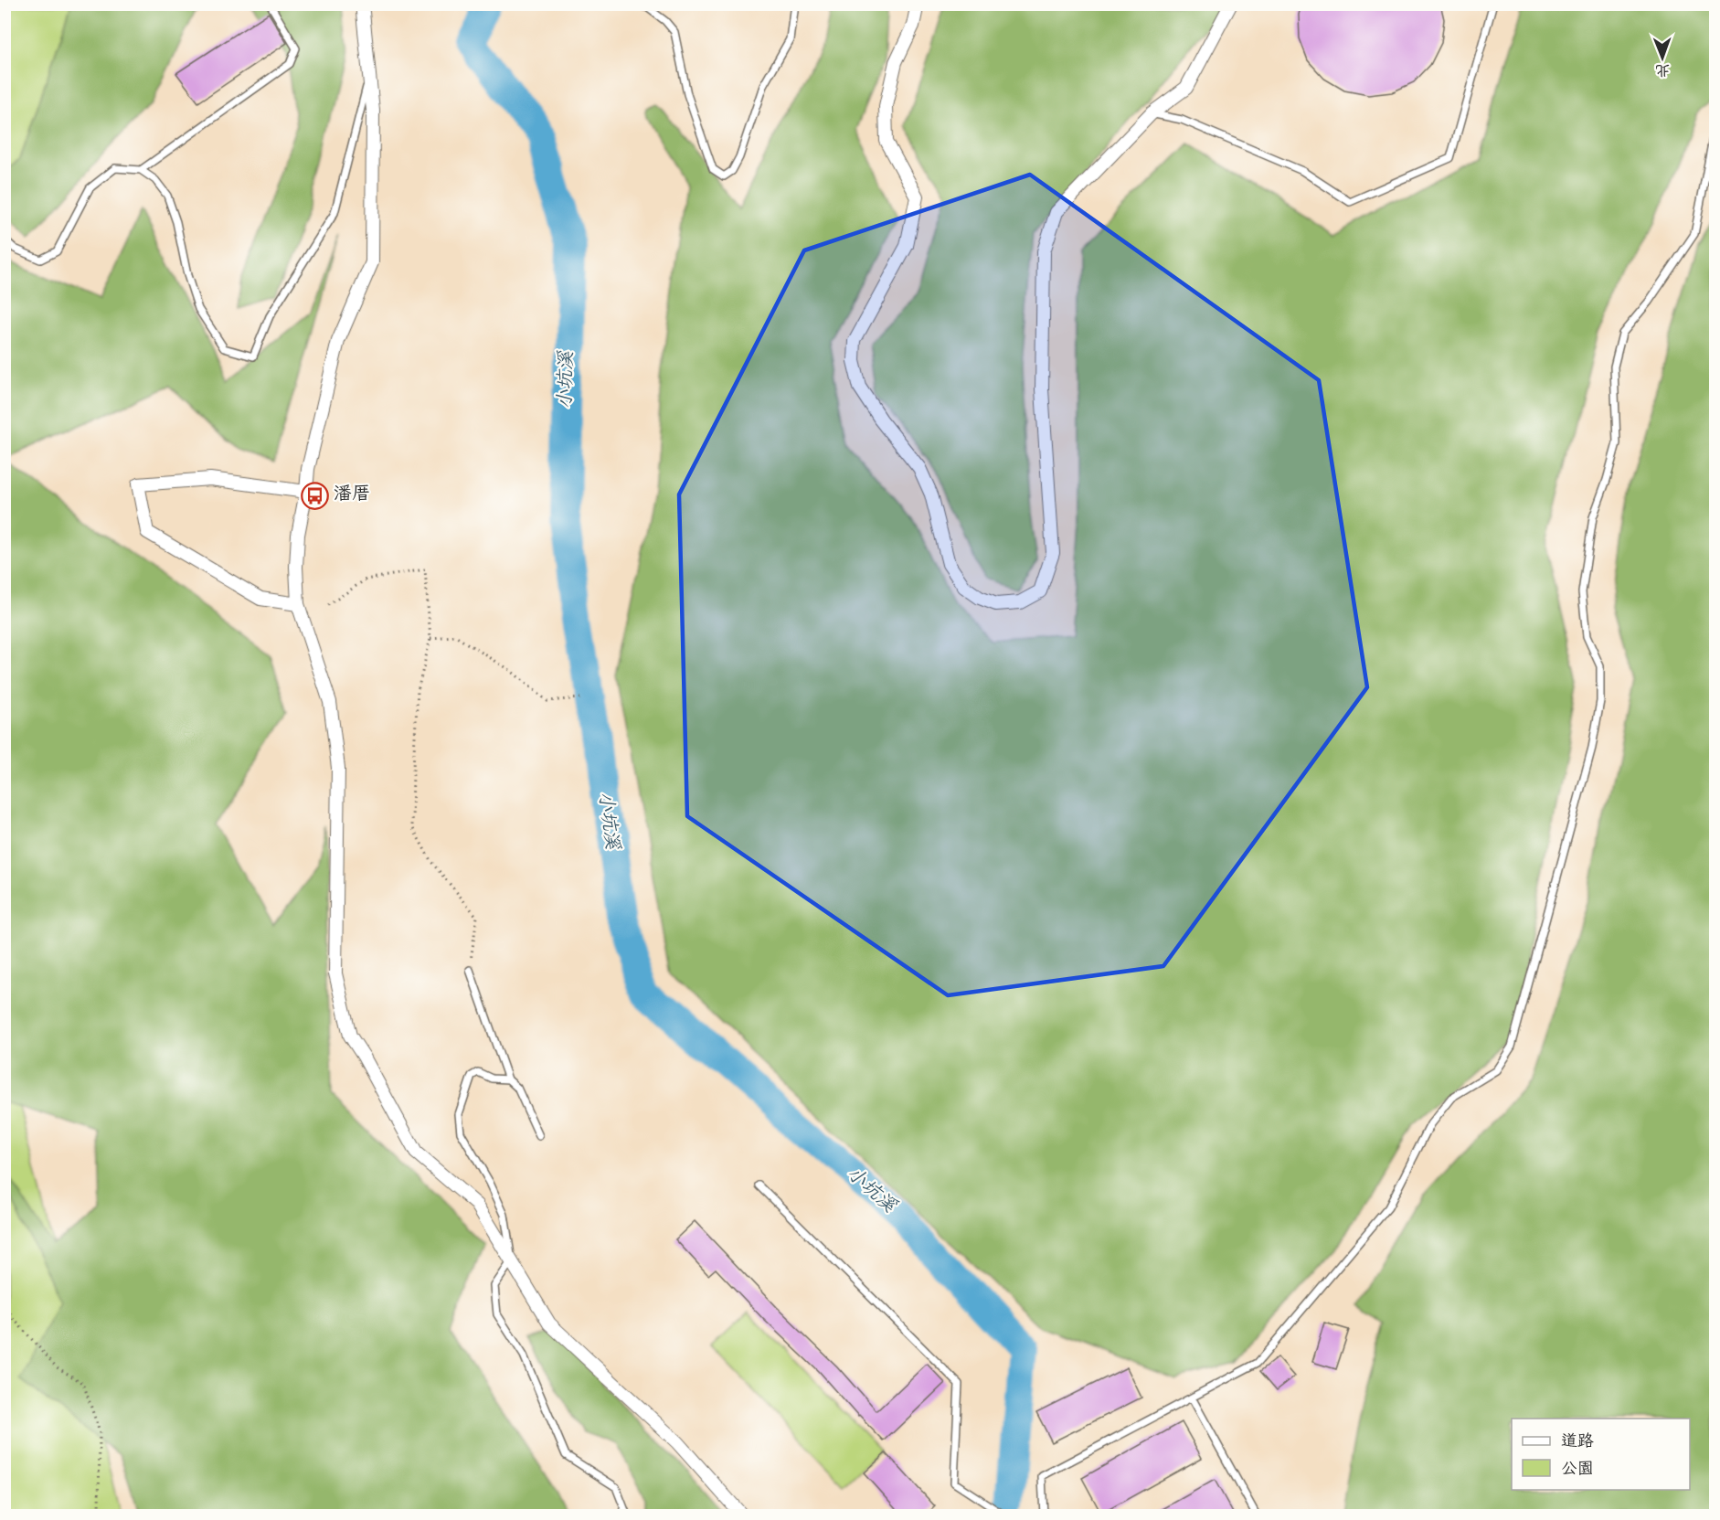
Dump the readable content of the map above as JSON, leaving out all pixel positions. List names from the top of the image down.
{
  "water": ["小坑溪"],
  "places": {
    "bus stop": ["潘厝"]
  },
  "legend": ["道路", "公園"],
  "north": "bottom"
}
